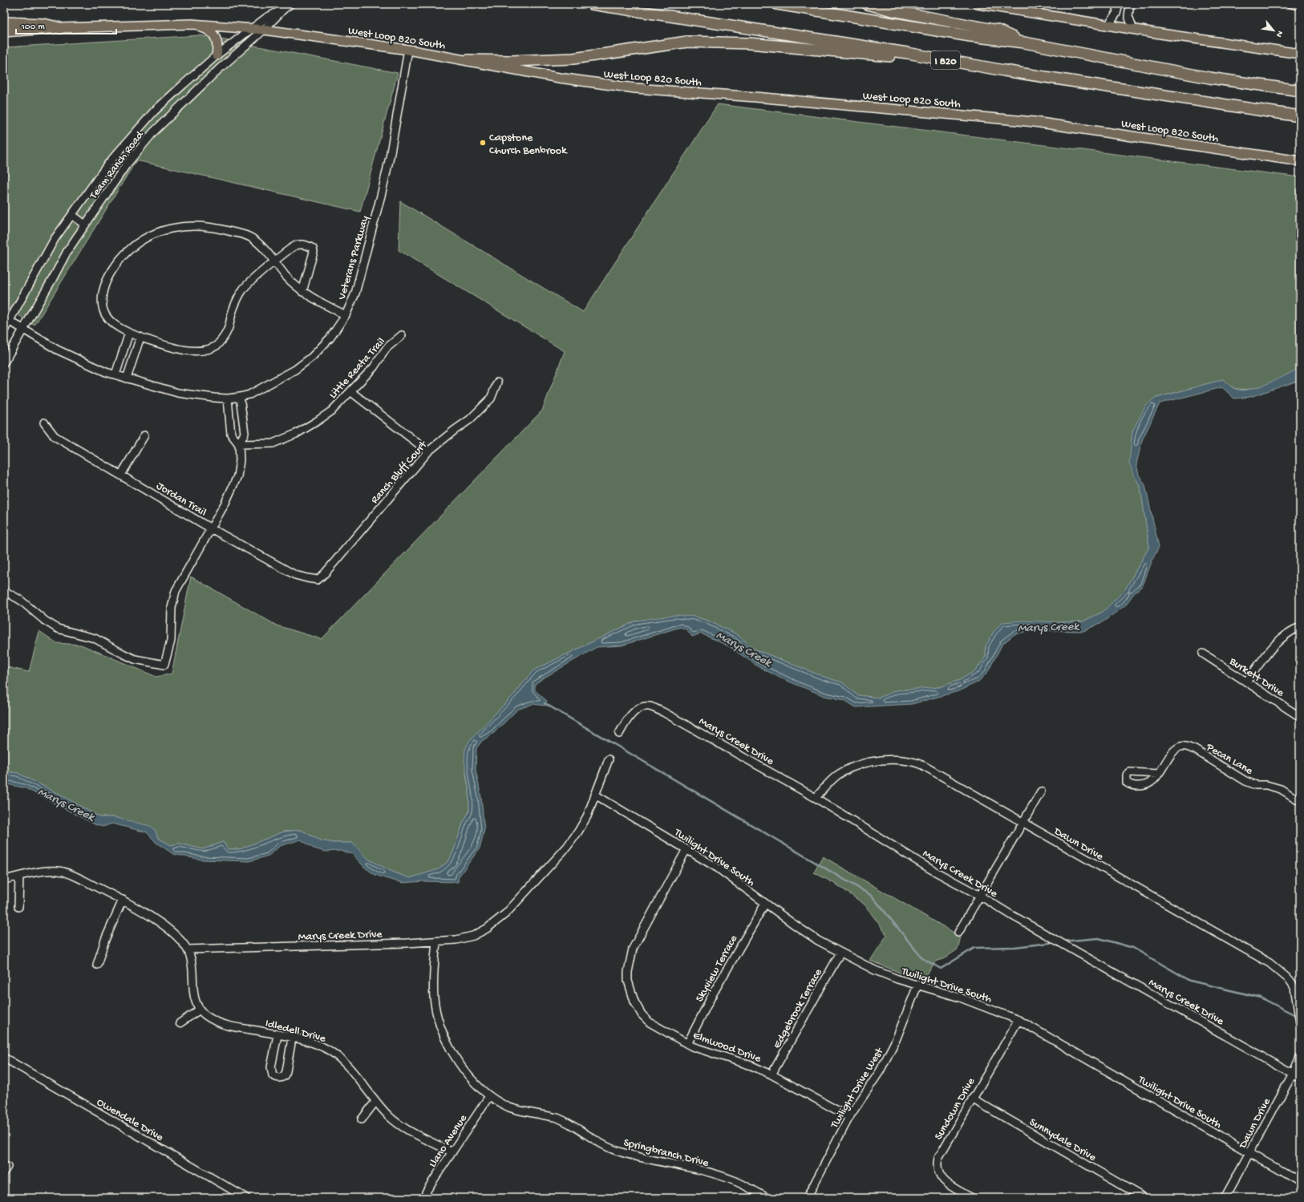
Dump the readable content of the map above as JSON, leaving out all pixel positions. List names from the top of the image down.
{
  "streets": {
    "highway": ["I 820"],
    "main road": ["West Loop 820 South"],
    "street": [
      "Team Ranch Road",
      "Veterans Parkway",
      "Little Reata Trail",
      "Ranch Bluff Court",
      "Jordan Trail",
      "Burkett Drive",
      "Marys Creek Drive",
      "Pecan Lane",
      "Dawn Drive",
      "Twilight Drive South",
      "Skyview Terrace",
      "Edgebrook Terrace",
      "Idledell Drive",
      "Elmwood Drive",
      "Twilight Drive West",
      "Sundown Drive",
      "Owendale Drive",
      "Sunnydale Drive",
      "Llano Avenue",
      "Springbranch Drive"
    ]
  },
  "crossings": [
    ["West Loop 820 South", "Team Ranch Road"],
    ["West Loop 820 South", "Veterans Parkway"],
    ["Team Ranch Road", "Veterans Parkway"],
    ["Ranch Bluff Court", "Jordan Trail"],
    ["Marys Creek Drive", "Dawn Drive"],
    ["Marys Creek Drive", "Twilight Drive South"],
    ["Marys Creek Drive", "Idledell Drive"],
    ["Marys Creek Drive", "Springbranch Drive"],
    ["Dawn Drive", "Twilight Drive South"],
    ["Twilight Drive South", "Skyview Terrace"],
    ["Twilight Drive South", "Edgebrook Terrace"],
    ["Twilight Drive South", "Elmwood Drive"],
    ["Twilight Drive South", "Twilight Drive West"],
    ["Twilight Drive South", "Sundown Drive"],
    ["Skyview Terrace", "Elmwood Drive"],
    ["Edgebrook Terrace", "Elmwood Drive"],
    ["Idledell Drive", "Llano Avenue"],
    ["Elmwood Drive", "Twilight Drive West"],
    ["Sundown Drive", "Sunnydale Drive"],
    ["Llano Avenue", "Springbranch Drive"]
  ],
  "water": ["Marys Creek"],
  "places": ["Capstone Church Benbrook"],
  "scale_bar": "100 m",
  "north": "bottom right"
}
